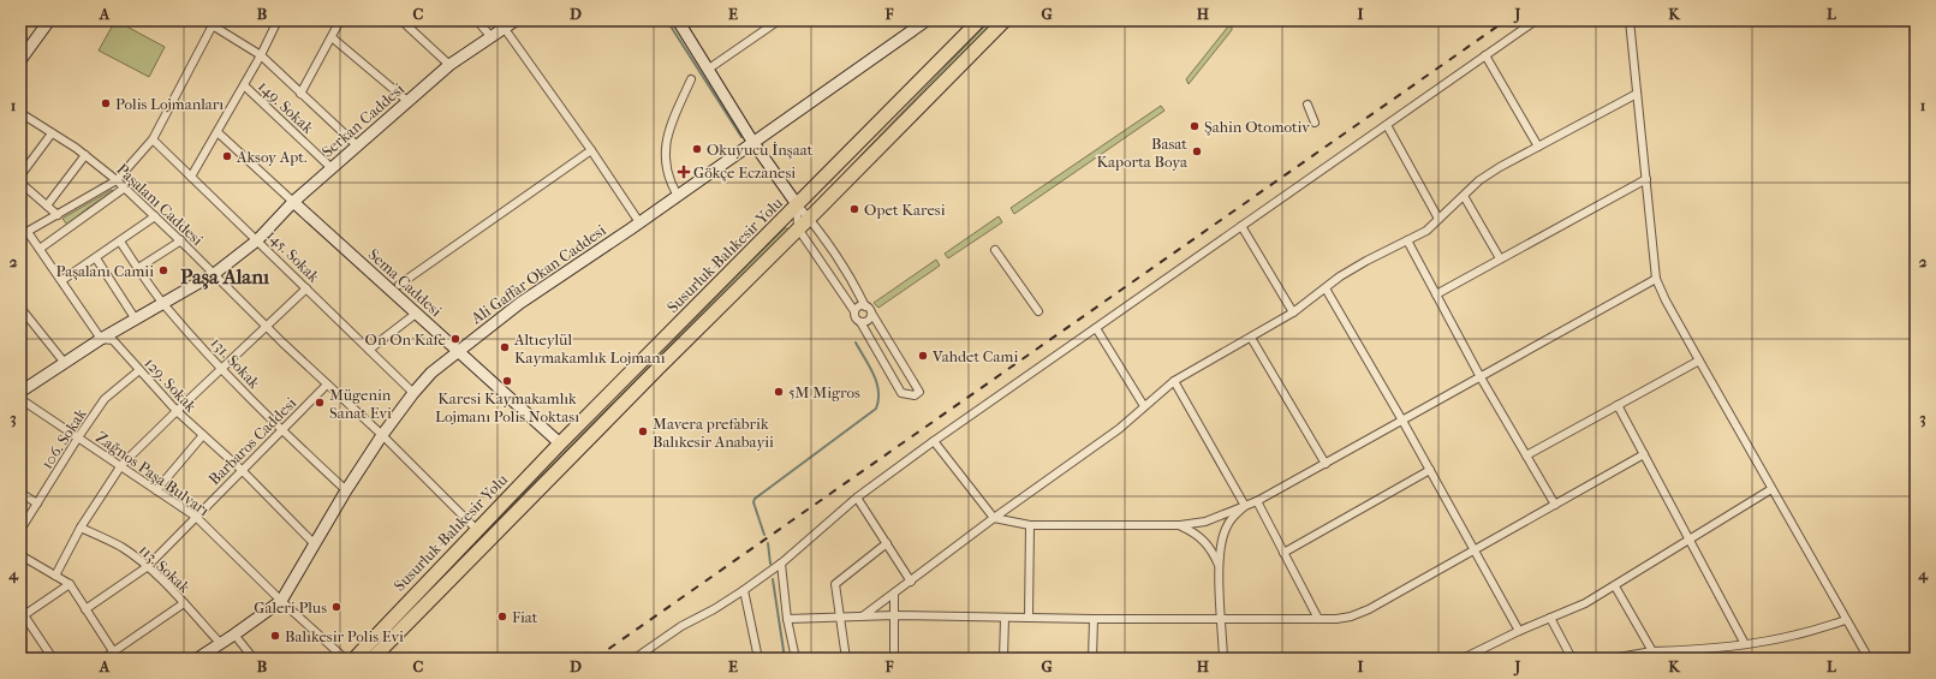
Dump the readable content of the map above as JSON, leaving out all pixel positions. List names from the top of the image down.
{
  "streets": {
    "highway": ["Susurluk-Balıkesir Yolu"],
    "main road": ["Serkan Caddesi", "Ali Gaffar Okan Caddesi", "Sema Caddesi"],
    "street": [
      "149. Sokak",
      "Paşalanı Caddesi",
      "145. Sokak",
      "131. Sokak",
      "129. Sokak",
      "106. Sokak",
      "Barbaros Caddesi",
      "Zağnos Paşa Bulvarı",
      "113. Sokak"
    ]
  },
  "crossings": [
    ["149. Sokak", "Serkan Caddesi"],
    ["Serkan Caddesi", "Paşalanı Caddesi"],
    ["Serkan Caddesi", "145. Sokak"],
    ["Serkan Caddesi", "Sema Caddesi"],
    ["Serkan Caddesi", "131. Sokak"],
    ["Serkan Caddesi", "129. Sokak"],
    ["Paşalanı Caddesi", "Susurluk-Balıkesir Yolu"],
    ["Paşalanı Caddesi", "Ali Gaffar Okan Caddesi"],
    ["Paşalanı Caddesi", "Barbaros Caddesi"],
    ["Susurluk-Balıkesir Yolu", "Sema Caddesi"],
    ["145. Sokak", "Ali Gaffar Okan Caddesi"],
    ["Ali Gaffar Okan Caddesi", "Sema Caddesi"],
    ["Ali Gaffar Okan Caddesi", "131. Sokak"],
    ["Ali Gaffar Okan Caddesi", "129. Sokak"],
    ["Ali Gaffar Okan Caddesi", "Zağnos Paşa Bulvarı"],
    ["Ali Gaffar Okan Caddesi", "113. Sokak"],
    ["131. Sokak", "Barbaros Caddesi"],
    ["129. Sokak", "106. Sokak"],
    ["129. Sokak", "Barbaros Caddesi"],
    ["106. Sokak", "Zağnos Paşa Bulvarı"],
    ["Barbaros Caddesi", "Zağnos Paşa Bulvarı"],
    ["Barbaros Caddesi", "113. Sokak"]
  ],
  "districts": ["Paşa Alanı"],
  "places": {
    "other": [
      "Polis Lojmanları",
      "Şahin Otomotiv",
      "Okuyucu İnşaat",
      "Basat Kaporta Boya",
      "Aksoy Apt.",
      "Opet Karesi",
      "Paşalanı Camii",
      "On On Kafe",
      "Altıeylül Kaymakamlık Lojmanı",
      "Vahdet Cami",
      "Karesi Kaymakamlık Lojmanı Polis Noktası",
      "5M Migros",
      "Mügenin Sanat Evi",
      "Mavera prefabrik Balıkesir Anabayii",
      "Galeri Plus",
      "Fiat",
      "Balıkesir Polis Evi"
    ],
    "health": ["Gökçe Eczanesi"]
  },
  "grid": {
    "columns": [
      "A",
      "B",
      "C",
      "D",
      "E",
      "F",
      "G",
      "H",
      "I",
      "J",
      "K",
      "L"
    ],
    "rows": [
      "1",
      "2",
      "3",
      "4"
    ]
  }
}
